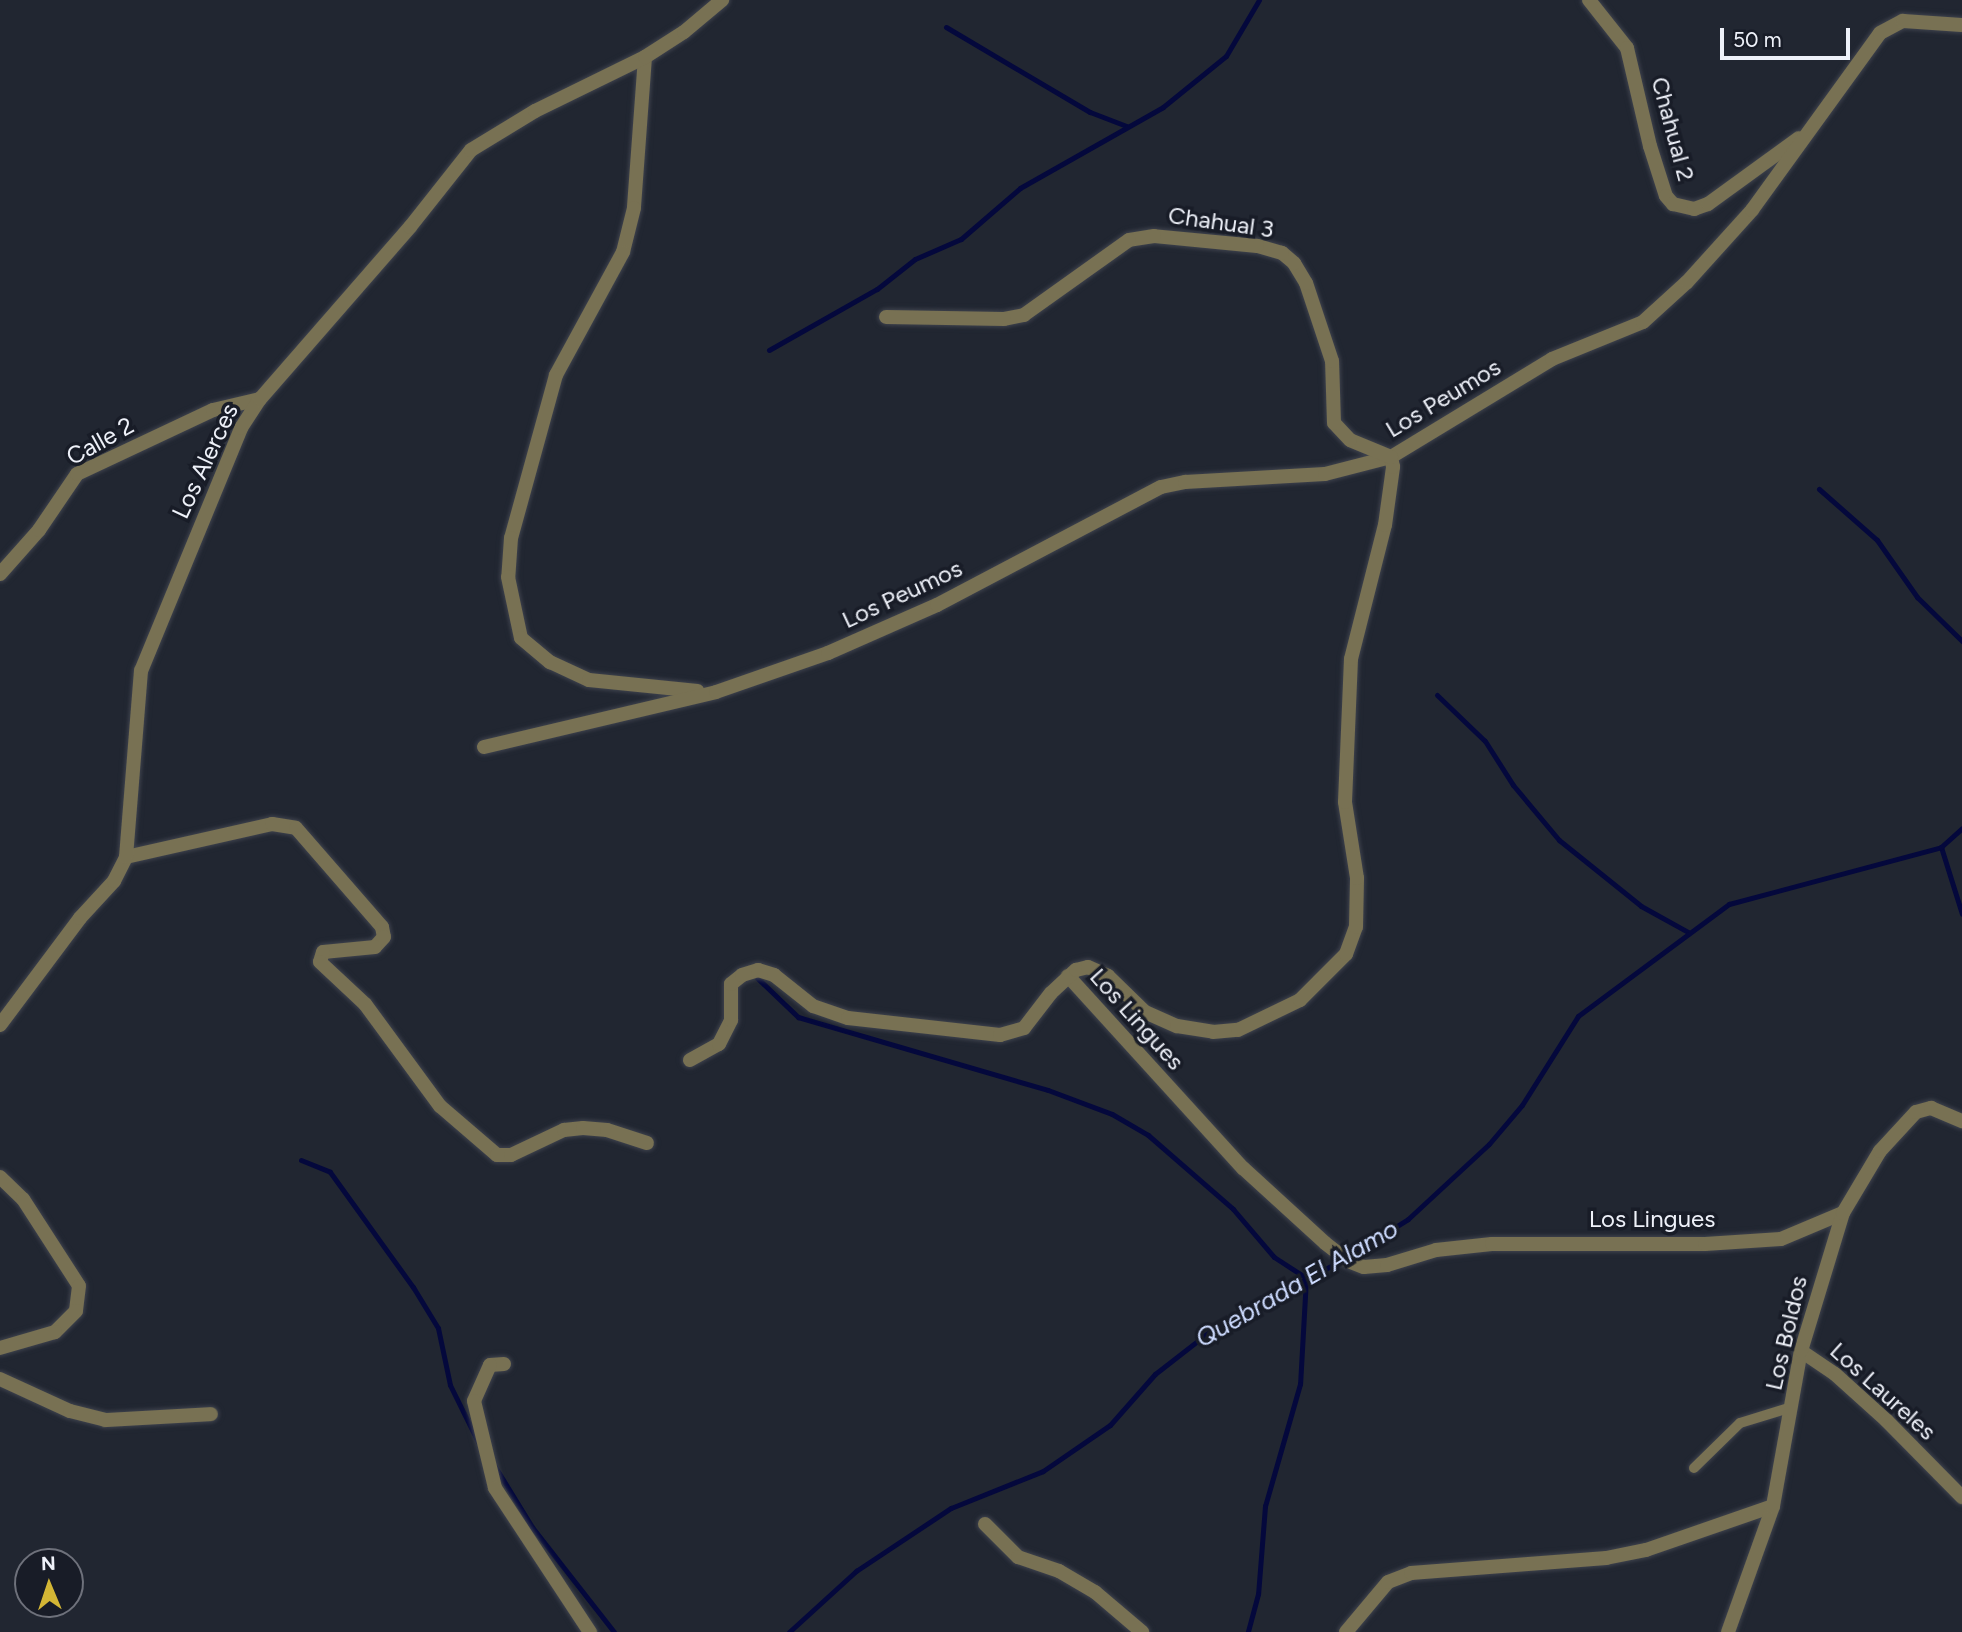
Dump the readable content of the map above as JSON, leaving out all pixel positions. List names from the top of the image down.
{
  "streets": {
    "street": [
      "Chahual 2",
      "Chahual 3",
      "Los Peumos",
      "Calle 2",
      "Los Alerces",
      "Los Lingues",
      "Los Boldos",
      "Los Laureles"
    ]
  },
  "crossings": [
    ["Chahual 2", "Los Peumos"],
    ["Chahual 3", "Los Peumos"],
    ["Chahual 3", "Los Lingues"],
    ["Los Peumos", "Los Lingues"],
    ["Calle 2", "Los Alerces"],
    ["Los Lingues", "Los Boldos"],
    ["Los Boldos", "Los Laureles"]
  ],
  "water": ["Quebrada El Alamo"],
  "scale_bar": "50 m",
  "north": "top"
}
